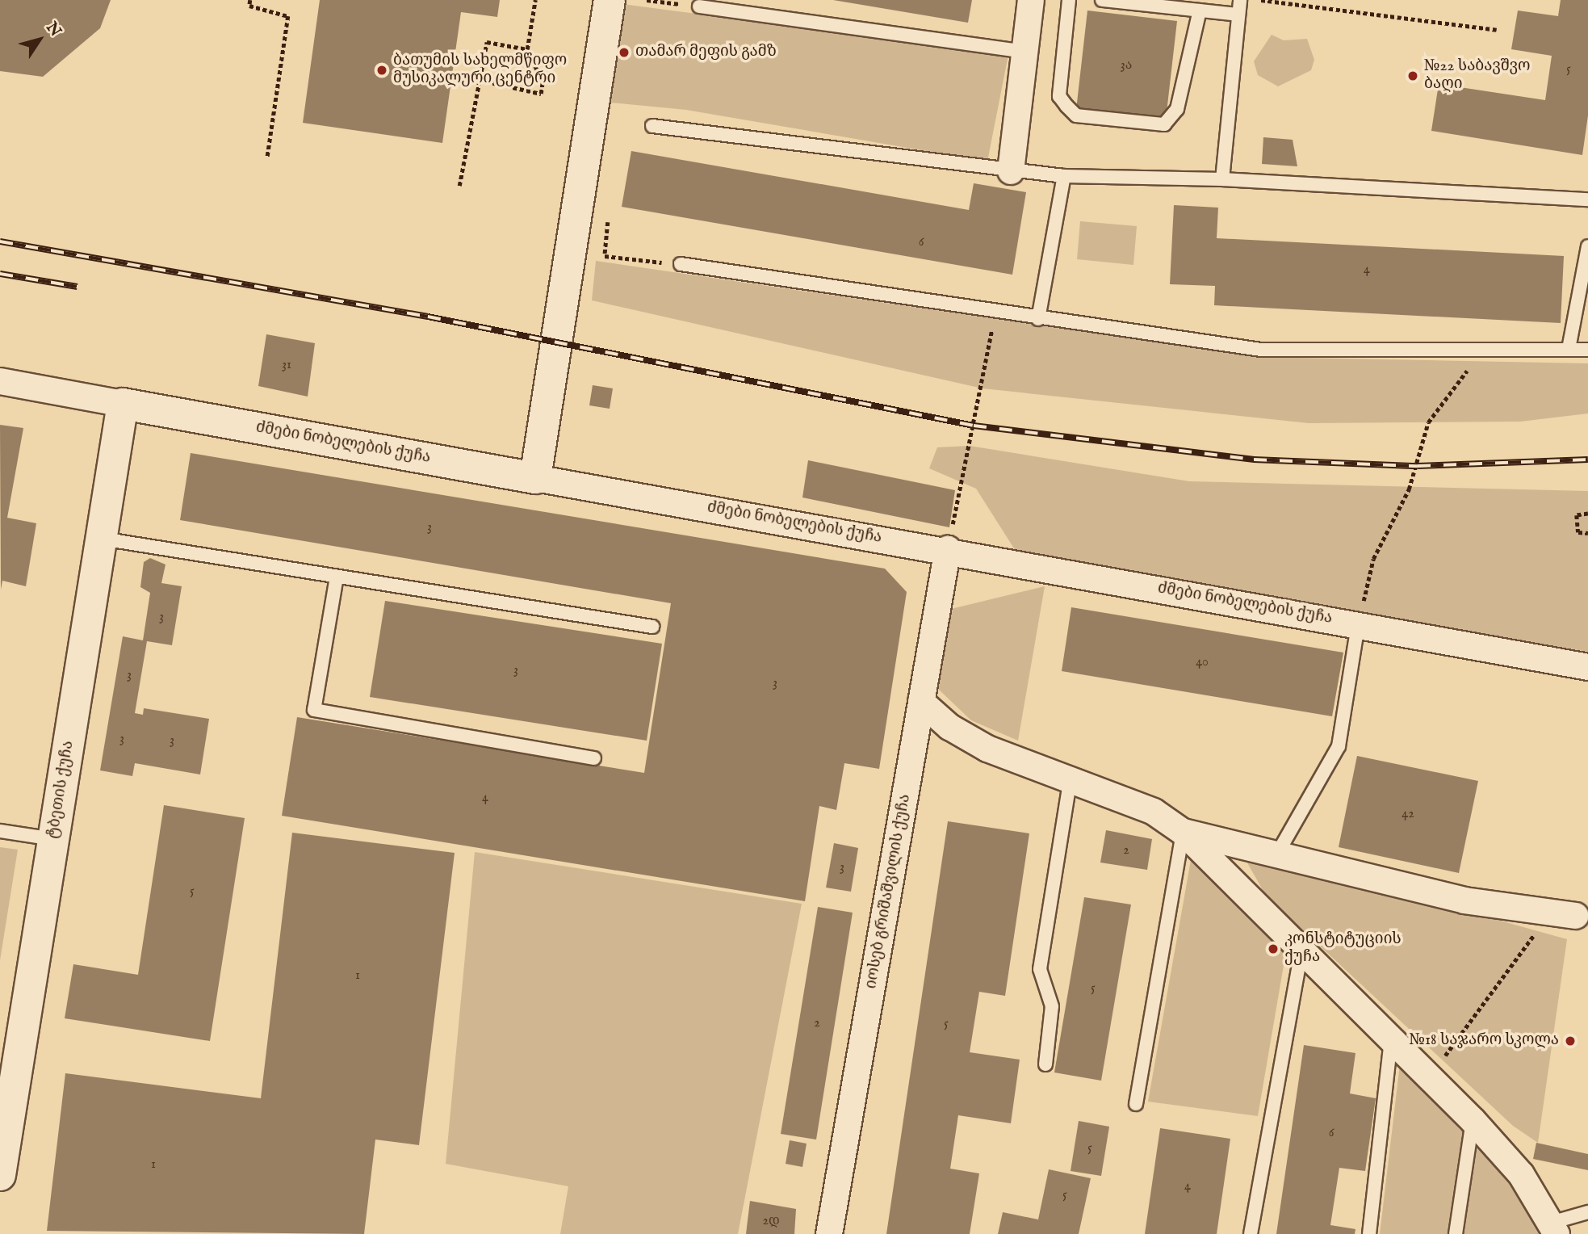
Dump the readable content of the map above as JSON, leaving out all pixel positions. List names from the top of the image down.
{
  "streets": {
    "street": ["ძმები ნობელების ქუჩა", "ტბეთის ქუჩა", "იოსებ გრიშაშვილის ქუჩა"]
  },
  "crossings": [
    ["ძმები ნობელების ქუჩა", "ტბეთის ქუჩა"],
    ["ძმები ნობელების ქუჩა", "იოსებ გრიშაშვილის ქუჩა"]
  ],
  "places": [
    "თამარ მეფის გამზ",
    "ბათუმის სახელმწიფო მუსიკალური ცენტრი",
    "№22 საბავშვო ბაღი",
    "კონსტიტუციის ქუჩა",
    "№18 საჯარო სკოლა"
  ],
  "house_numbers": [
    "3ა",
    "5",
    "6",
    "4",
    "31",
    "3",
    "3",
    "40",
    "3",
    "3",
    "3",
    "3",
    "3",
    "4",
    "42",
    "2",
    "3",
    "5",
    "1",
    "5",
    "2",
    "5",
    "6",
    "5",
    "1",
    "4",
    "5",
    "2დ"
  ],
  "north": "top right"
}
